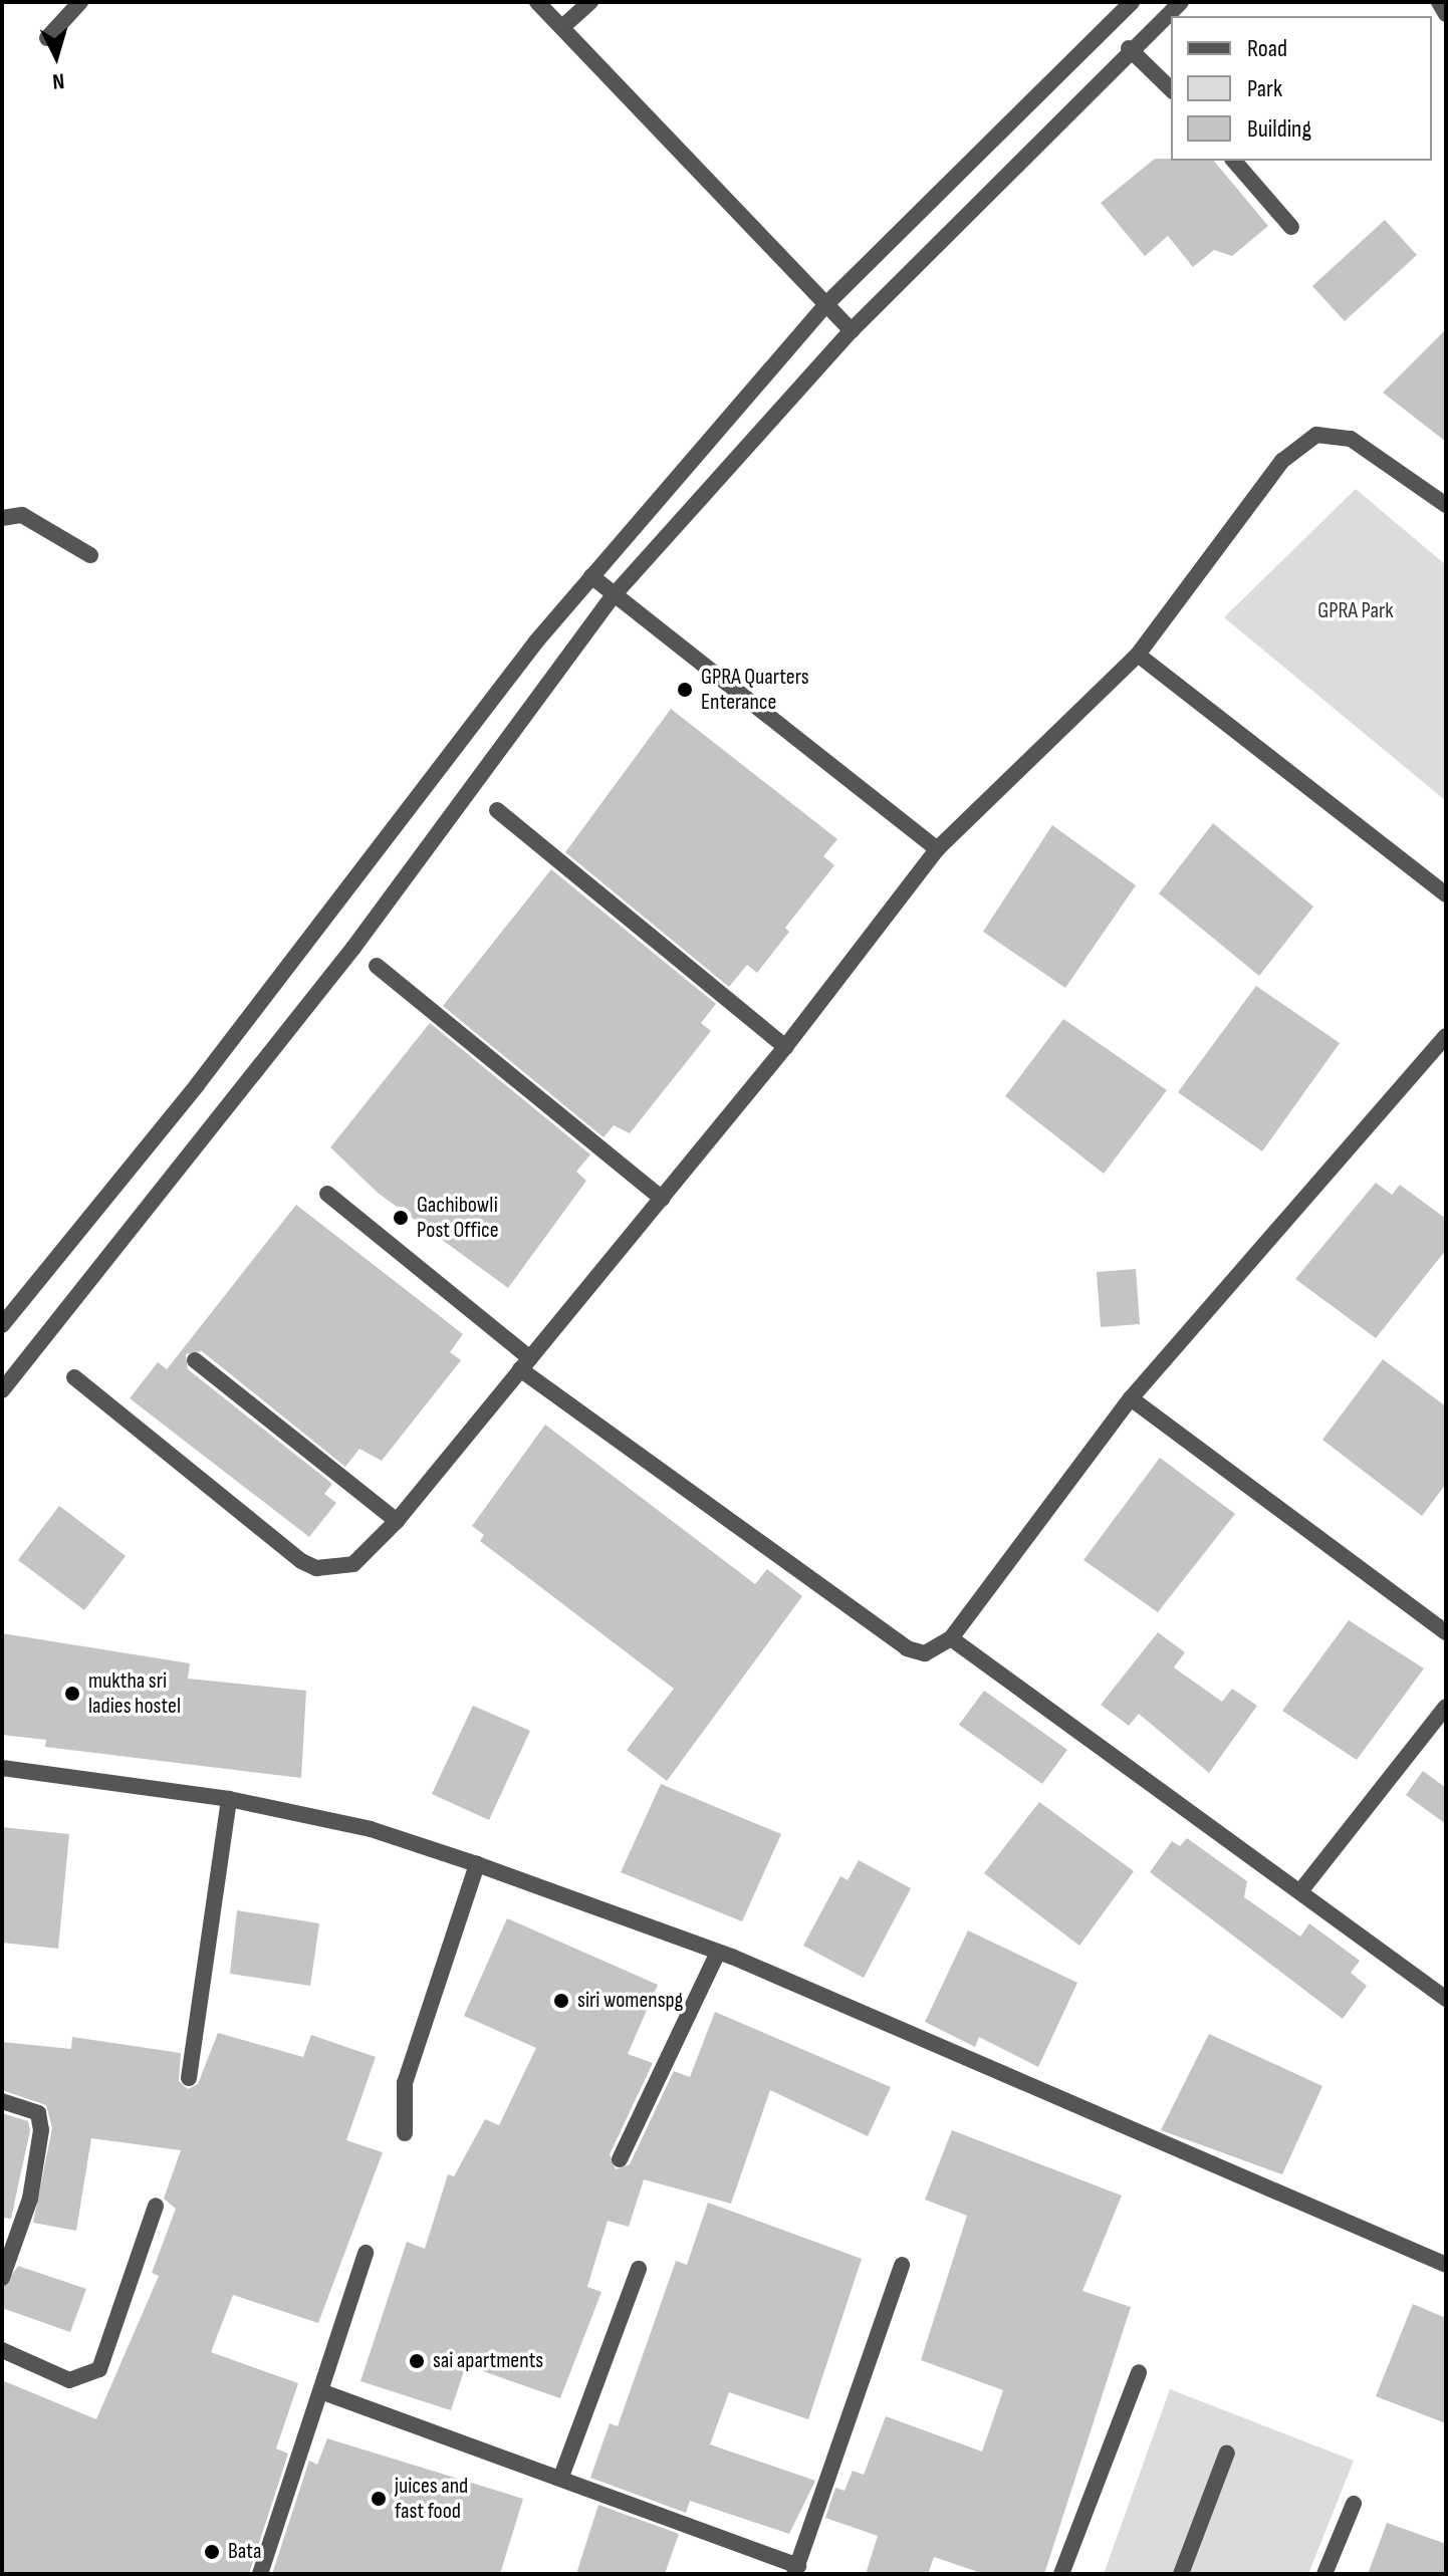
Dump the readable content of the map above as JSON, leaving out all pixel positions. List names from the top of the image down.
{
  "parks": ["GPRA Park"],
  "places": [
    "GPRA Quarters Enterance",
    "Gachibowli Post Office",
    "muktha sri ladies hostel",
    "siri womenspg",
    "sai apartments",
    "juices and fast food",
    "Bata"
  ],
  "legend": ["Road", "Park", "Building"],
  "north": "bottom"
}
